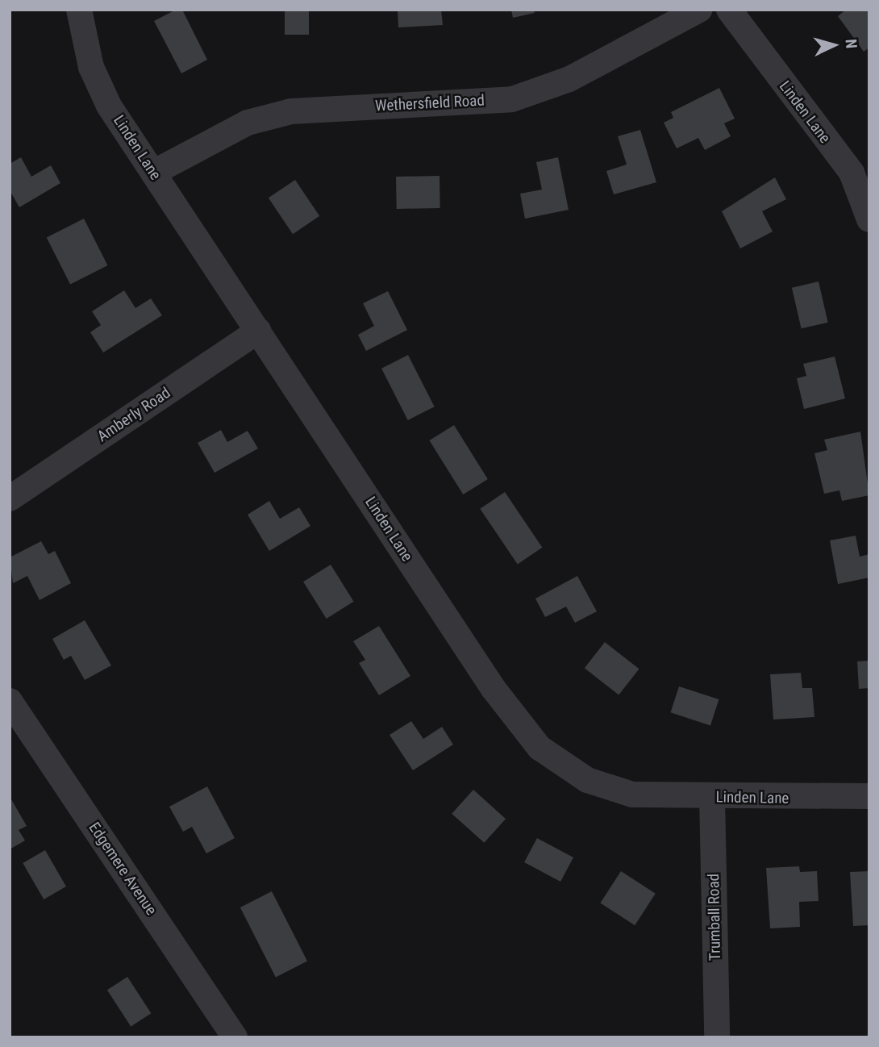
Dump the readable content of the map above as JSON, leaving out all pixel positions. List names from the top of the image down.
{
  "streets": {
    "street": [
      "Wethersfield Road",
      "Linden Lane",
      "Amberly Road",
      "Edgemere Avenue",
      "Trumball Road"
    ]
  },
  "crossings": [
    ["Wethersfield Road", "Linden Lane"],
    ["Linden Lane", "Amberly Road"],
    ["Linden Lane", "Trumball Road"]
  ],
  "north": "right"
}
